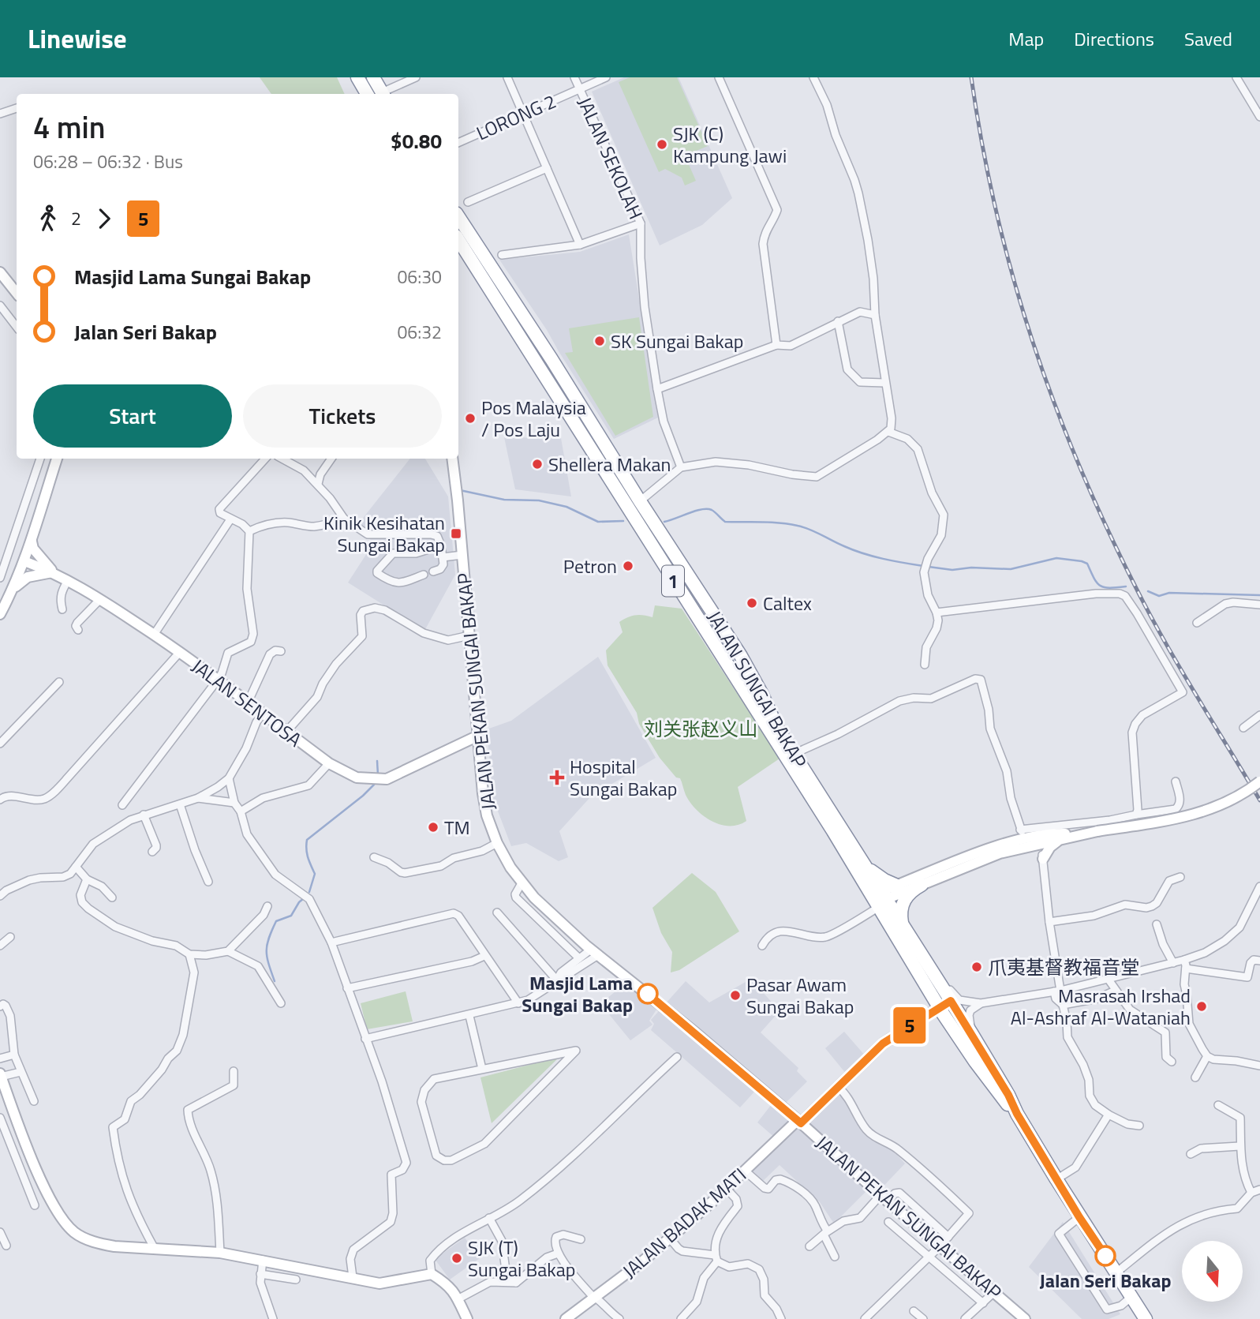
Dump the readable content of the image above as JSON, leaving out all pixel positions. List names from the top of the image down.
{
  "streets": {
    "highway": ["1", "JALAN SUNGAI BAKAP"],
    "main road": ["JALAN PEKAN SUNGAI BAKAP", "JALAN SENTOSA", "JALAN BADAK MATI"],
    "street": ["LORONG 2", "JALAN SEKOLAH"]
  },
  "crossings": [
    ["LORONG 2", "JALAN SEKOLAH"],
    ["JALAN SUNGAI BAKAP", "JALAN BADAK MATI"],
    ["JALAN PEKAN SUNGAI BAKAP", "JALAN SENTOSA"],
    ["JALAN PEKAN SUNGAI BAKAP", "JALAN BADAK MATI"]
  ],
  "parks": ["刘关张赵义山"],
  "places": {
    "other": [
      "SJK (C) Kampung Jawi",
      "SK Sungai Bakap",
      "Pos Malaysia / Pos Laju",
      "Shellera Makan",
      "Petron",
      "Caltex",
      "TM",
      "爪夷基督教福音堂",
      "Masjid Lama Sungai Bakap",
      "Pasar Awam Sungai Bakap",
      "Masrasah Irshad Al-Ashraf Al-Wataniah",
      "Jalan Seri Bakap",
      "SJK (T) Sungai Bakap"
    ],
    "transit": ["Kinik Kesihatan Sungai Bakap"],
    "health": ["Hospital Sungai Bakap"]
  },
  "lines": ["bus line 5"],
  "north": "bottom",
  "page": {
    "header": "Linewise",
    "nav": ["Map", "Directions", "Saved"],
    "on_map": "5",
    "heading": ["4 min", "06:28 – 06:32 · Bus", "$0.80"],
    "legs": ["2", "5"],
    "list": [
      {
        "name": "Masjid Lama Sungai Bakap",
        "value": "06:30"
      },
      {
        "name": "Jalan Seri Bakap",
        "value": "06:32"
      }
    ],
    "buttons": ["Start", "Tickets"]
  }
}
